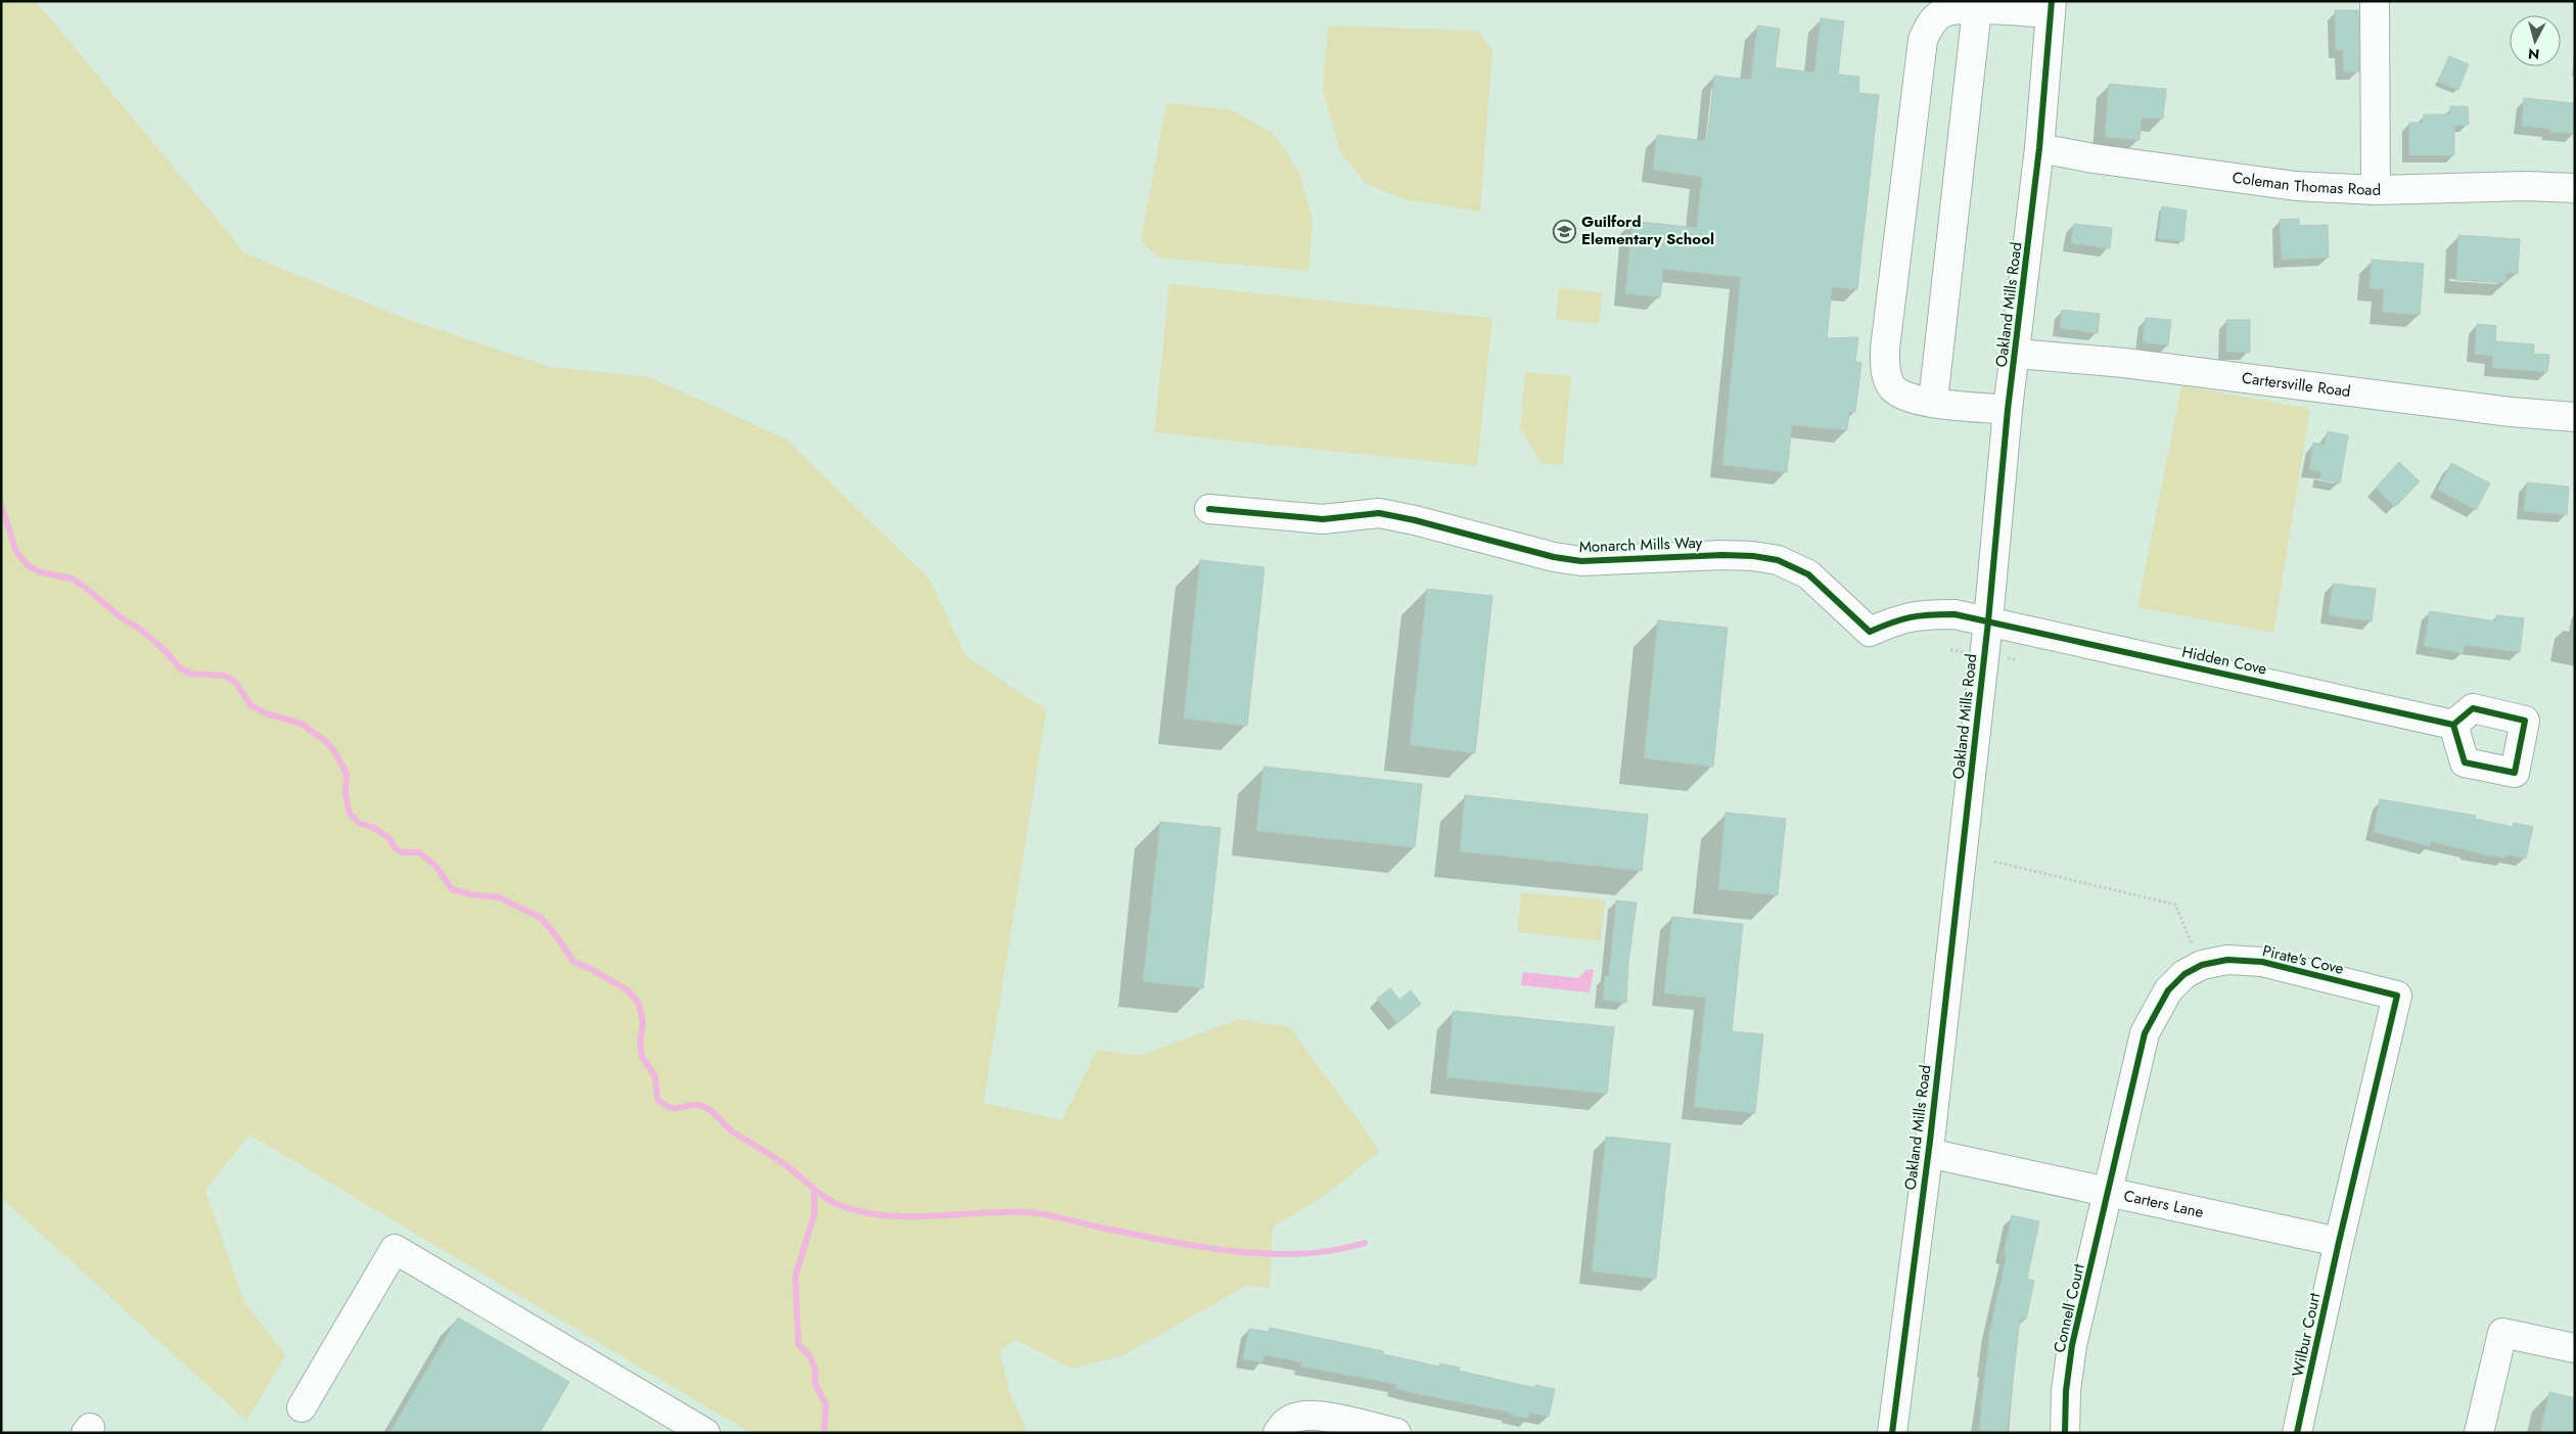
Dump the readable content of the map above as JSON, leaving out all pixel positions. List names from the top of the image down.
{
  "streets": {
    "street": [
      "Coleman Thomas Road",
      "Oakland Mills Road",
      "Cartersville Road",
      "Monarch Mills Way",
      "Hidden Cove",
      "Pirate's Cove",
      "Carters Lane",
      "Connell Court",
      "Wilbur Court"
    ]
  },
  "crossings": [
    ["Coleman Thomas Road", "Oakland Mills Road"],
    ["Oakland Mills Road", "Cartersville Road"],
    ["Oakland Mills Road", "Monarch Mills Way"],
    ["Oakland Mills Road", "Hidden Cove"],
    ["Oakland Mills Road", "Carters Lane"],
    ["Monarch Mills Way", "Hidden Cove"],
    ["Pirate's Cove", "Carters Lane"],
    ["Pirate's Cove", "Connell Court"],
    ["Pirate's Cove", "Wilbur Court"],
    ["Carters Lane", "Connell Court"],
    ["Carters Lane", "Wilbur Court"]
  ],
  "places": {
    "school or university": ["Guilford Elementary School"]
  },
  "north": "bottom"
}
